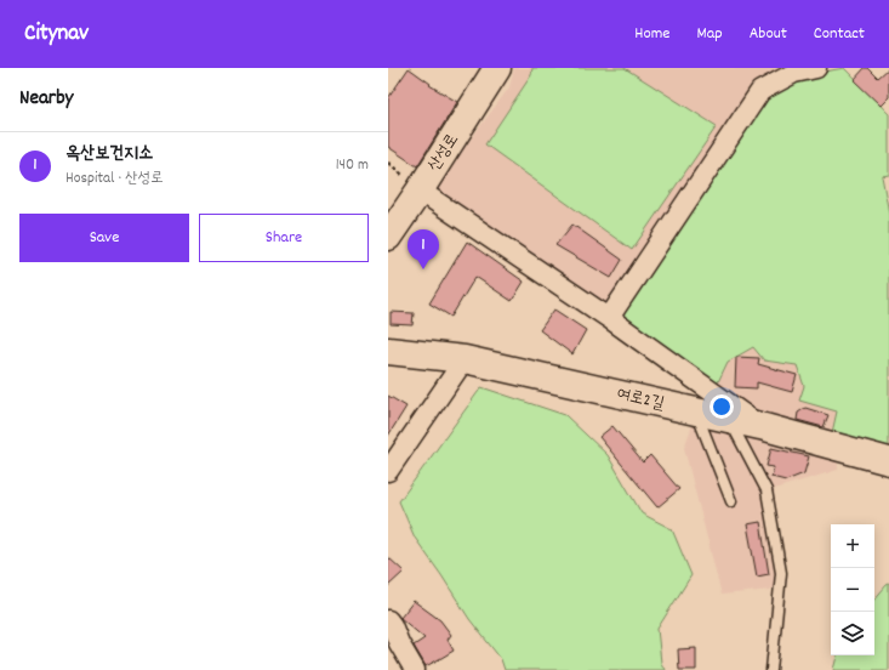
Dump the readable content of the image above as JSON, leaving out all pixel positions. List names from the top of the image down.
{
  "streets": {
    "street": ["산성로", "여로2길"]
  },
  "page": {
    "header": "Citynav",
    "nav": [
      "Home",
      "Map",
      "About",
      "Contact"
    ],
    "heading": "Nearby",
    "list": [
      {
        "mark": "1",
        "name": "옥산보건지소",
        "note": "Hospital · 산성로",
        "value": "140 m"
      }
    ],
    "buttons": ["Save", "Share"],
    "pins": "1",
    "map_buttons": ["+", "−"]
  }
}
